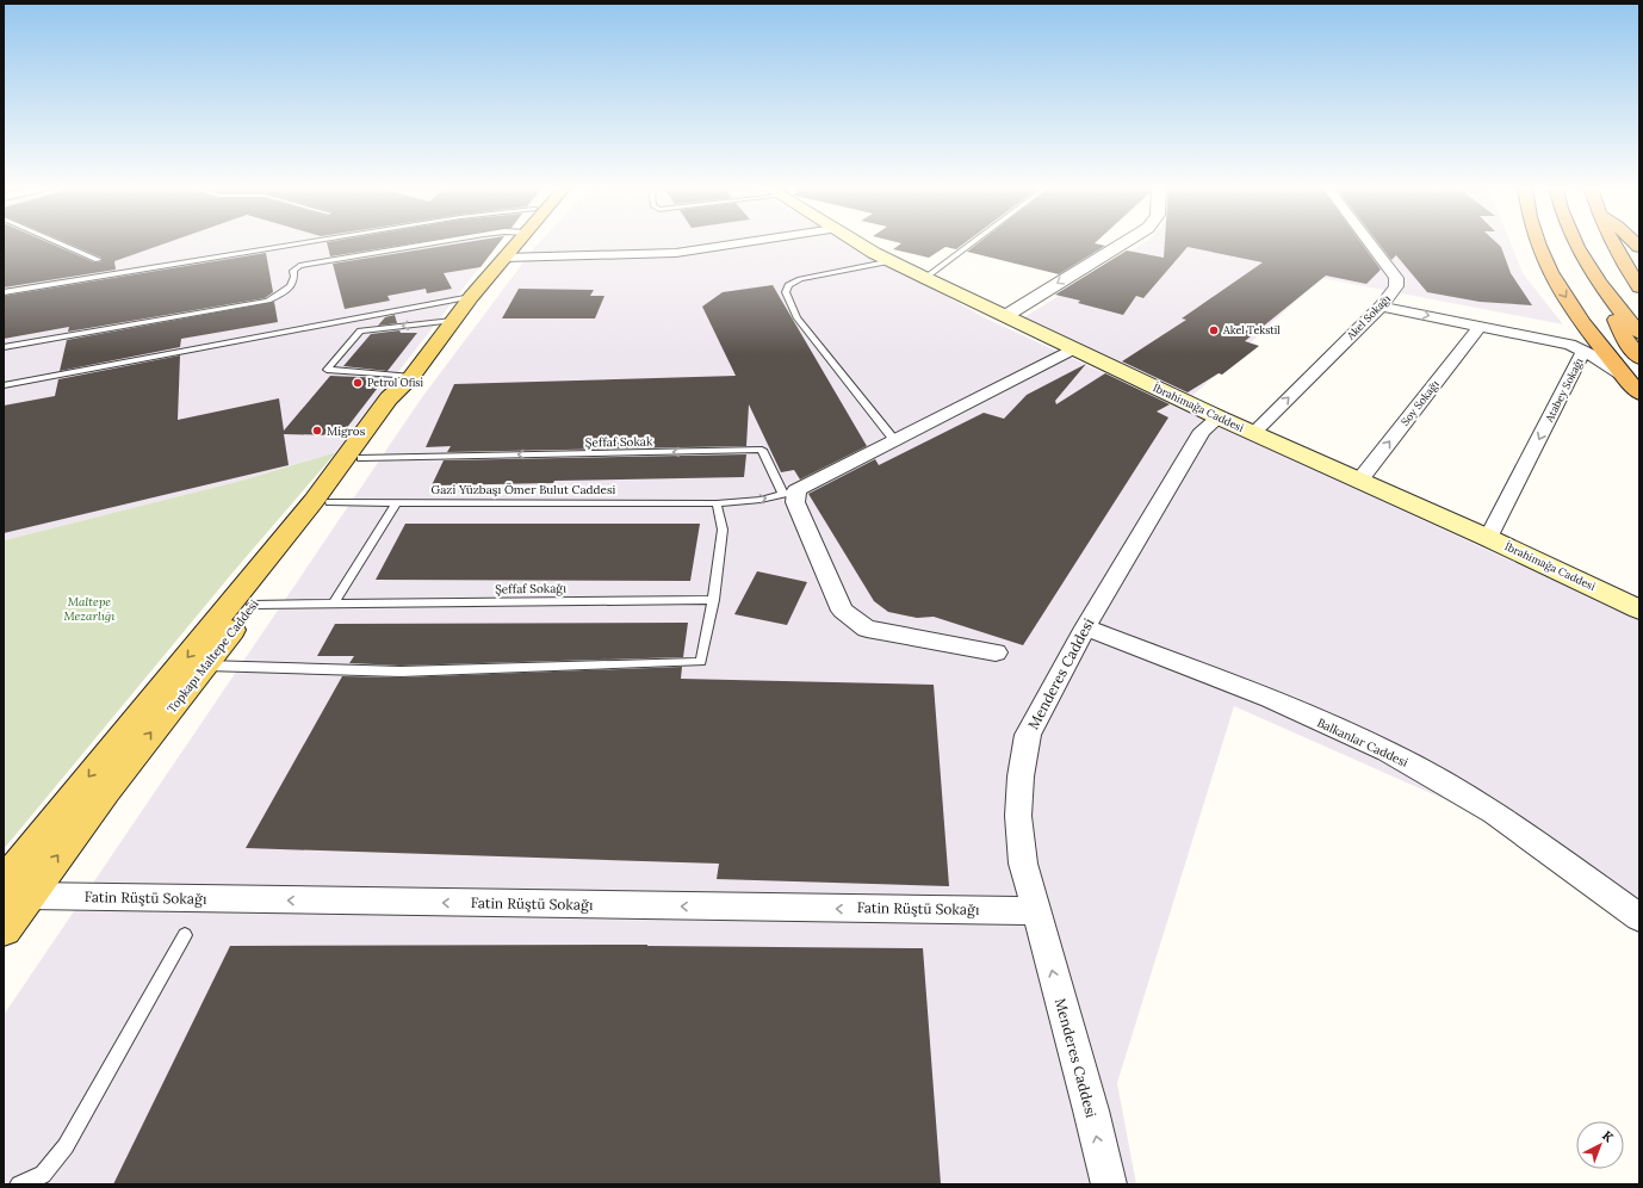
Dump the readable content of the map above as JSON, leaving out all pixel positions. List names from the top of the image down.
{
  "streets": {
    "main road": ["İbrahimağa Caddesi", "Topkapı Maltepe Caddesi"],
    "street": [
      "Akel Sokağı",
      "Atabey Sokağı",
      "Soy Sokağı",
      "Menderes Caddesi",
      "Balkanlar Caddesi",
      "Fatin Rüştü Sokağı"
    ],
    "lane": ["Şeffaf Sokak", "Gazi Yüzbaşı Ömer Bulut Caddesi", "Şeffaf Sokağı"]
  },
  "crossings": [
    ["Akel Sokağı", "Atabey Sokağı"],
    ["Akel Sokağı", "İbrahimağa Caddesi"],
    ["Atabey Sokağı", "Soy Sokağı"],
    ["Atabey Sokağı", "İbrahimağa Caddesi"],
    ["Soy Sokağı", "İbrahimağa Caddesi"],
    ["İbrahimağa Caddesi", "Menderes Caddesi"],
    ["Şeffaf Sokak", "Gazi Yüzbaşı Ömer Bulut Caddesi"],
    ["Şeffaf Sokak", "Topkapı Maltepe Caddesi"],
    ["Gazi Yüzbaşı Ömer Bulut Caddesi", "Topkapı Maltepe Caddesi"],
    ["Şeffaf Sokağı", "Topkapı Maltepe Caddesi"],
    ["Topkapı Maltepe Caddesi", "Fatin Rüştü Sokağı"],
    ["Menderes Caddesi", "Balkanlar Caddesi"],
    ["Menderes Caddesi", "Fatin Rüştü Sokağı"]
  ],
  "one_way": ["Akel Sokağı", "Soy Sokağı", "Fatin Rüştü Sokağı"],
  "parks": ["Maltepe Mezarlığı"],
  "places": ["Akel Tekstil", "Petrol Ofisi", "Migros"],
  "north": "top right"
}
